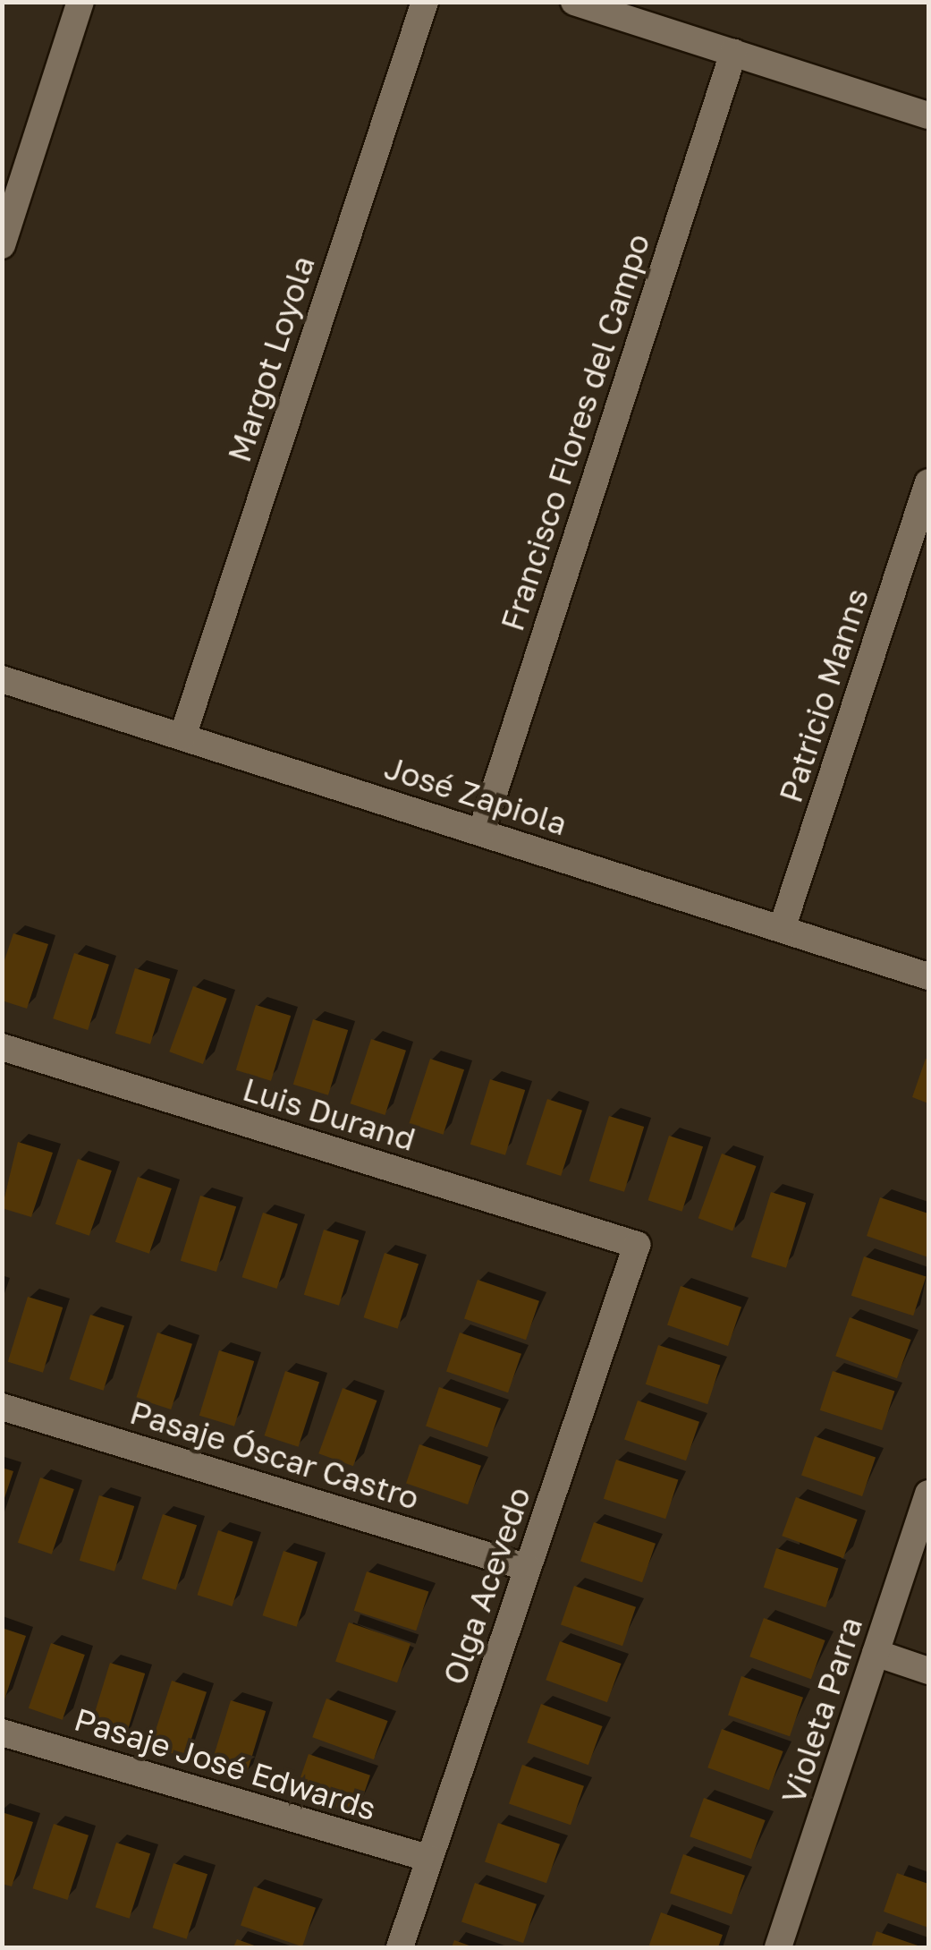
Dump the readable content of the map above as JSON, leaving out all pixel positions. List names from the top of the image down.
{
  "streets": {
    "street": [
      "Margot Loyola",
      "Francisco Flores del Campo",
      "Patricio Manns",
      "José Zapiola",
      "Luis Durand",
      "Pasaje Óscar Castro",
      "Olga Acevedo",
      "Violeta Parra",
      "Pasaje José Edwards"
    ]
  },
  "crossings": [
    ["Margot Loyola", "José Zapiola"],
    ["Francisco Flores del Campo", "José Zapiola"],
    ["Patricio Manns", "José Zapiola"],
    ["Luis Durand", "Olga Acevedo"],
    ["Pasaje Óscar Castro", "Olga Acevedo"],
    ["Olga Acevedo", "Pasaje José Edwards"]
  ]
}
